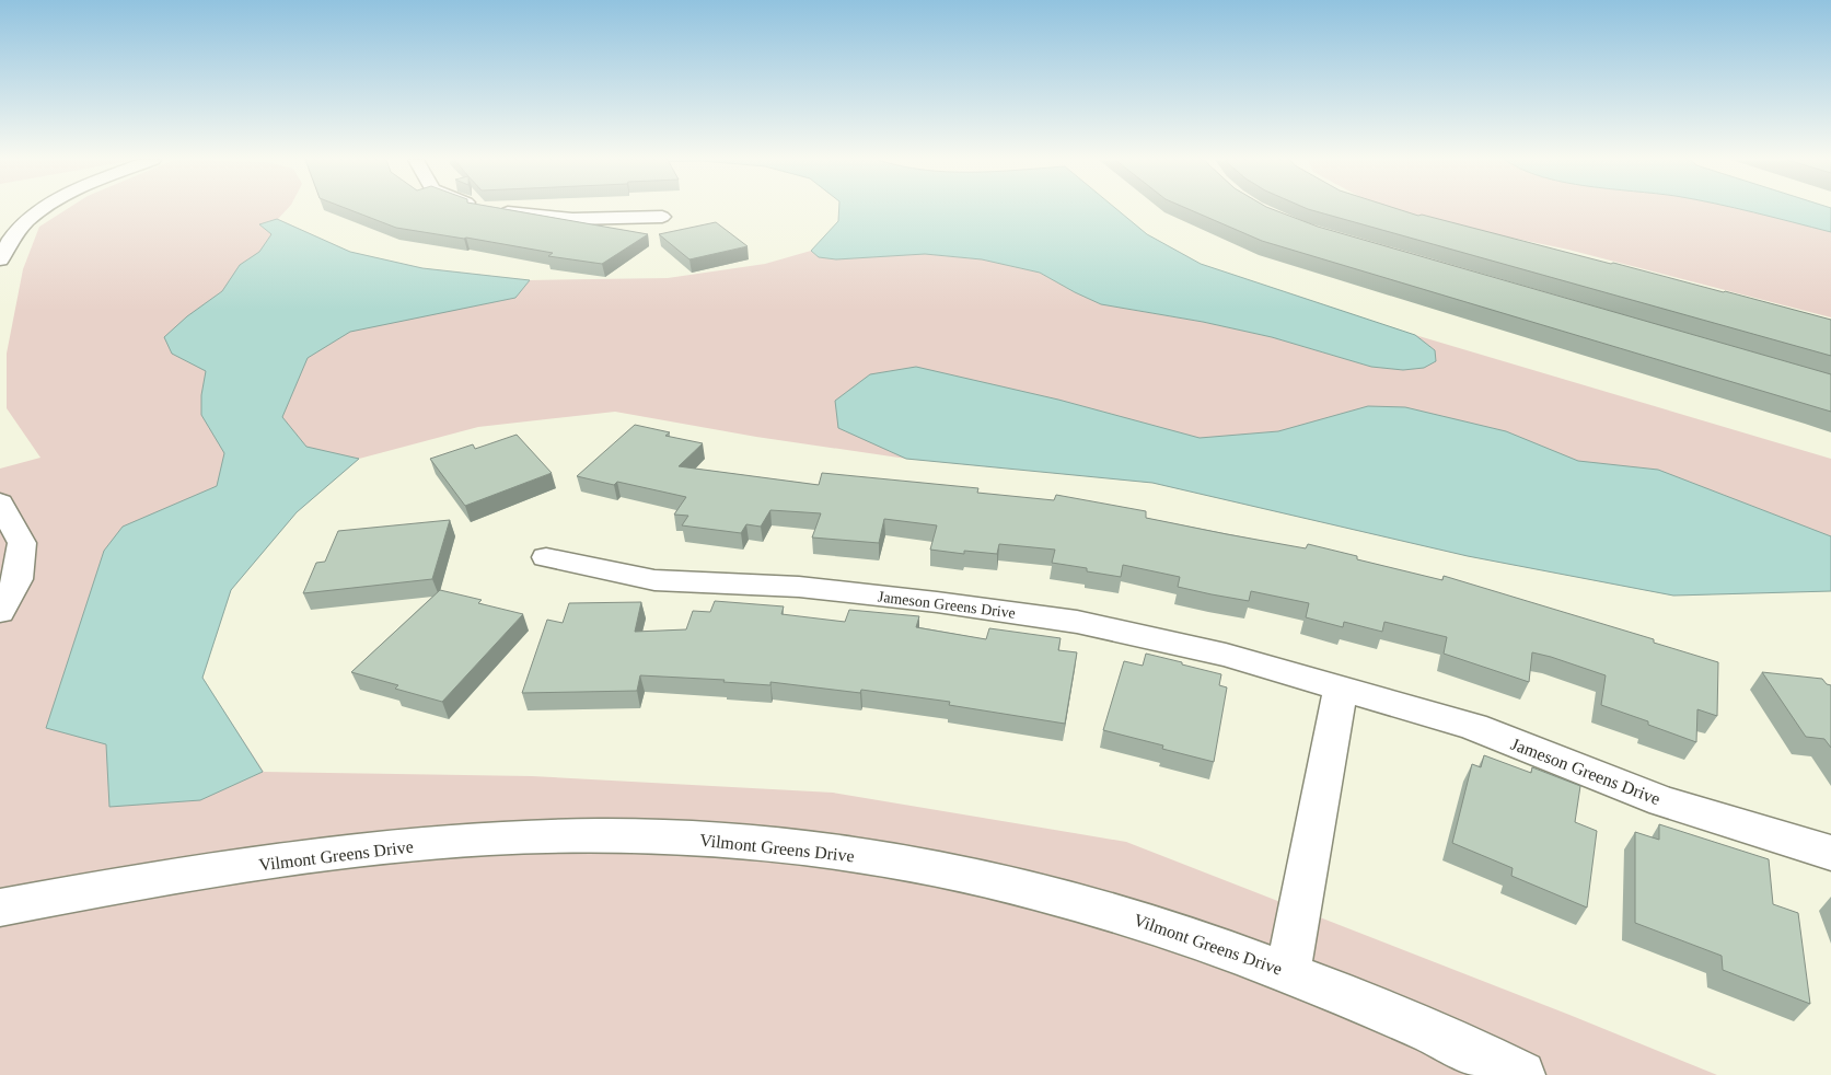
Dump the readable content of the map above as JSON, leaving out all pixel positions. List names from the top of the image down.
{
  "streets": {
    "street": ["Jameson Greens Drive", "Vilmont Greens Drive"]
  }
}
